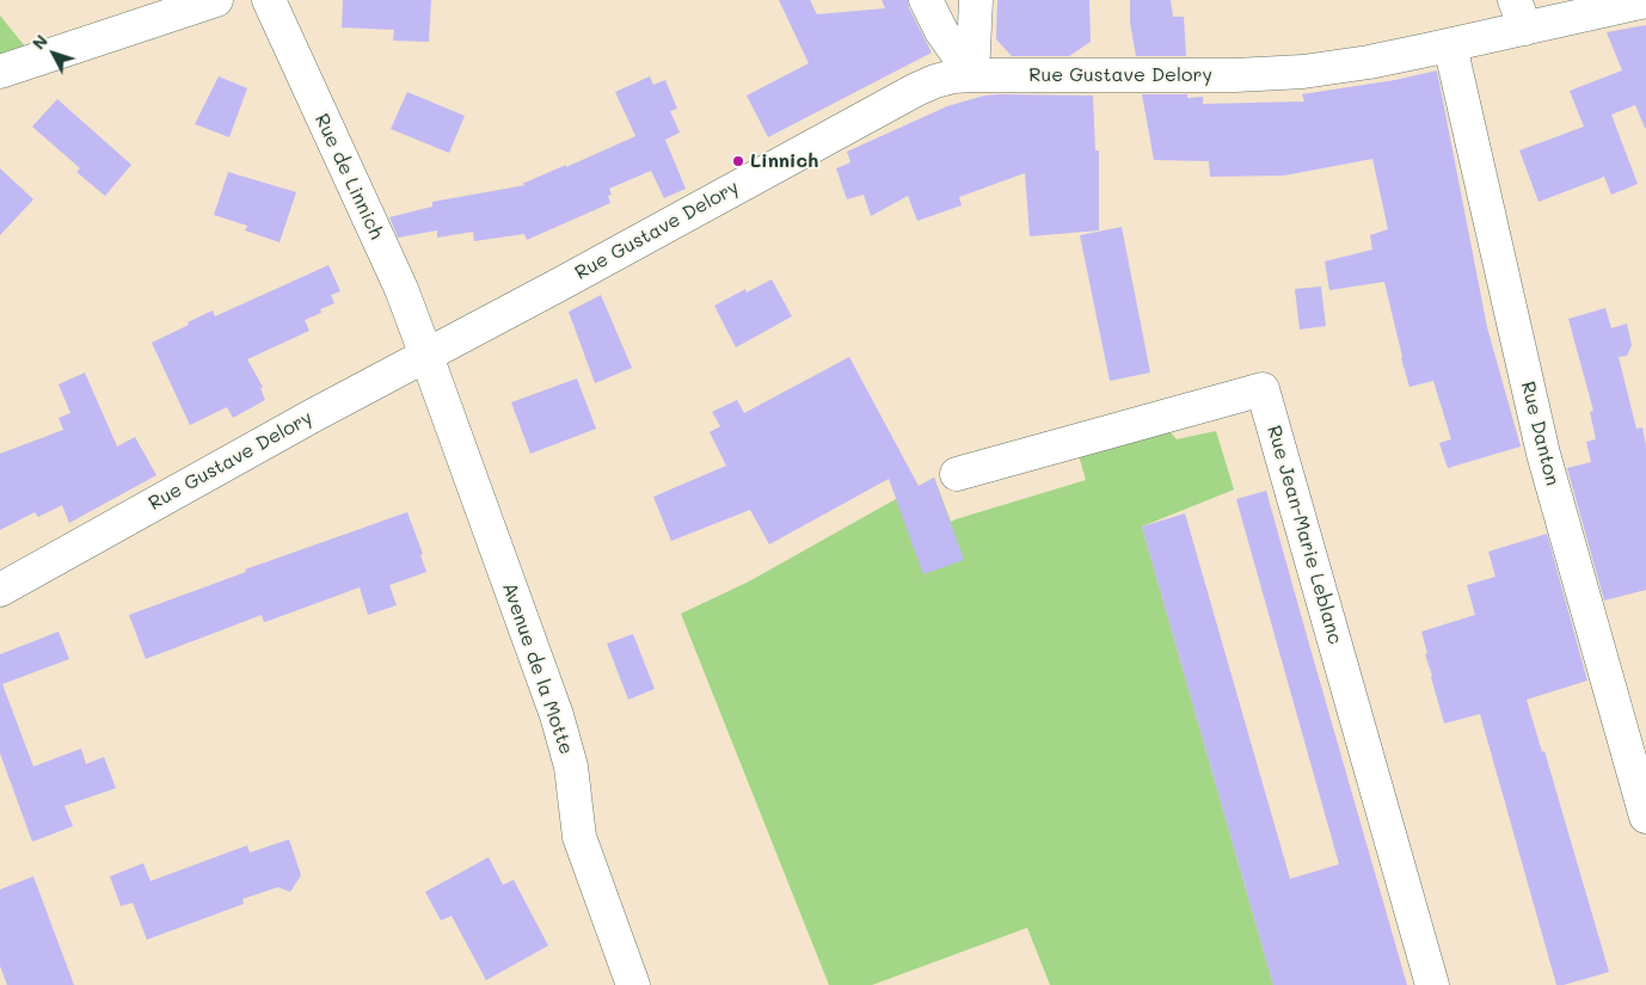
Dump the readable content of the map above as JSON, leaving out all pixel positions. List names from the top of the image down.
{
  "streets": {
    "street": [
      "Rue Gustave Delory",
      "Rue de Linnich",
      "Rue Danton",
      "Rue Jean-Marie Leblanc",
      "Avenue de la Motte"
    ]
  },
  "crossings": [
    ["Rue Gustave Delory", "Rue de Linnich"],
    ["Rue Gustave Delory", "Rue Danton"],
    ["Rue Gustave Delory", "Avenue de la Motte"],
    ["Rue de Linnich", "Avenue de la Motte"]
  ],
  "places": ["Linnich"],
  "north": "top left"
}
